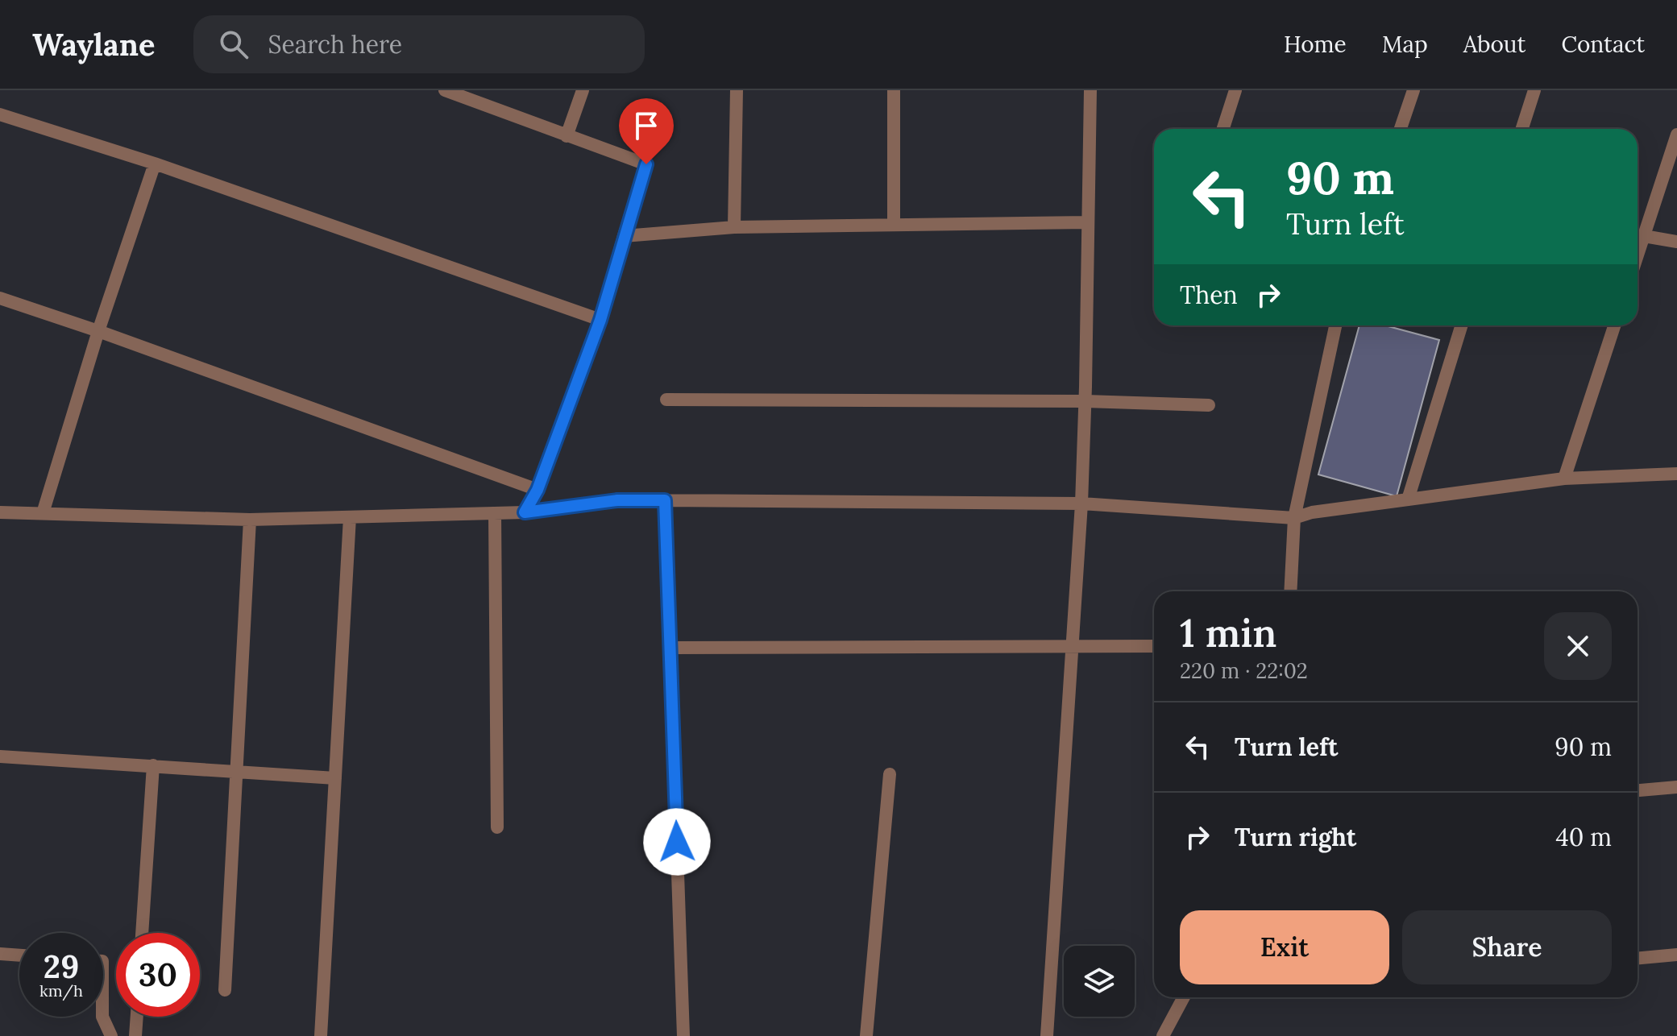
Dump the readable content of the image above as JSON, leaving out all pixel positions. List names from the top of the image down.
{
  "page": {
    "header": "Waylane",
    "search": "Search here",
    "nav": [
      "Home",
      "Map",
      "About",
      "Contact"
    ],
    "turn": ["90 m", "Turn left"],
    "then": "Then",
    "heading": ["1 min", "220 m · 22:02"],
    "list": [
      {
        "name": "Turn left",
        "value": "90 m"
      },
      {
        "name": "Turn right",
        "value": "40 m"
      }
    ],
    "buttons": ["Exit", "Share"],
    "speed": "29 km/h",
    "limit": "30"
  }
}
